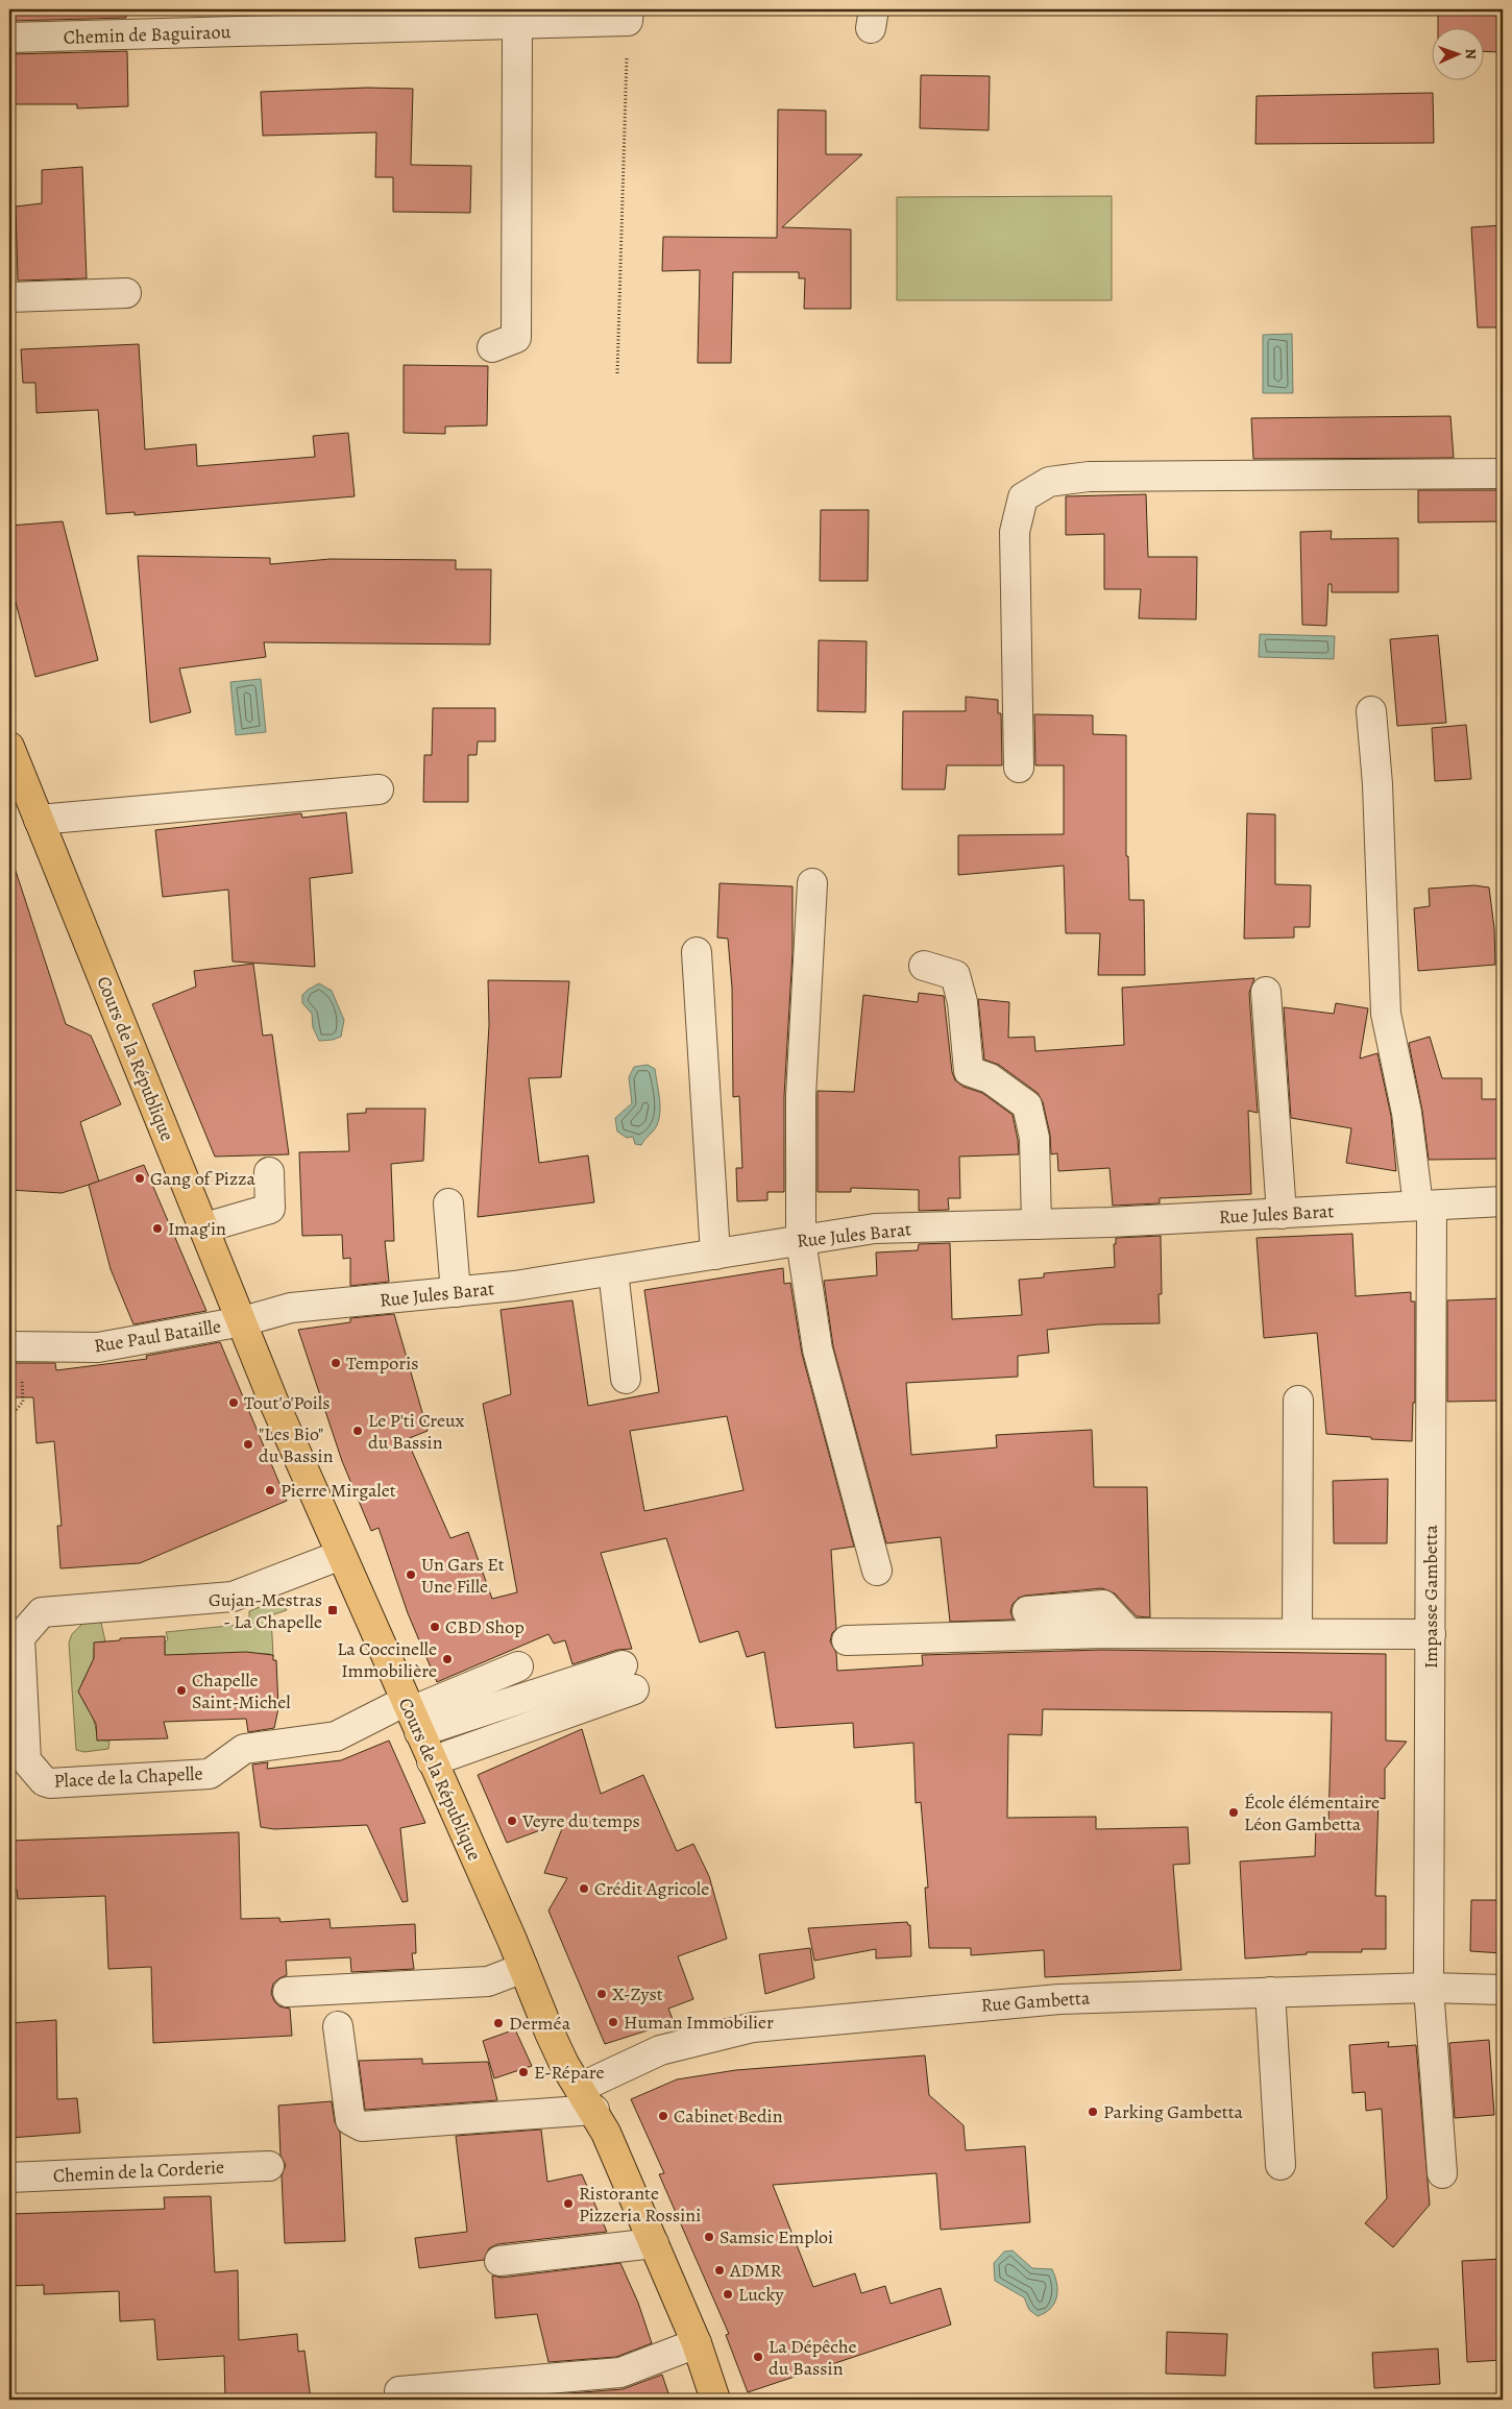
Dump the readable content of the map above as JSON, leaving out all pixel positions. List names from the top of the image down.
{
  "streets": {
    "main road": ["Cours de la République"],
    "street": [
      "Chemin de Baguiraou",
      "Rue Jules Barat",
      "Rue Paul Bataille",
      "Impasse Gambetta",
      "Place de la Chapelle",
      "Rue Gambetta",
      "Chemin de la Corderie"
    ]
  },
  "crossings": [
    ["Cours de la République", "Rue Jules Barat"],
    ["Cours de la République", "Rue Paul Bataille"],
    ["Cours de la République", "Place de la Chapelle"],
    ["Cours de la République", "Rue Gambetta"],
    ["Rue Jules Barat", "Rue Paul Bataille"],
    ["Rue Jules Barat", "Impasse Gambetta"],
    ["Impasse Gambetta", "Rue Gambetta"]
  ],
  "places": {
    "other": [
      "Gang of Pizza",
      "Imag'in",
      "Temporis",
      "Tout'o'Poils",
      "Le P'ti Creux du Bassin",
      "\"Les Bio\" du Bassin",
      "Pierre Mirgalet",
      "Un Gars Et Une Fille",
      "CBD Shop",
      "La Coccinelle Immobilière",
      "Chapelle Saint-Michel",
      "École élémentaire Léon Gambetta",
      "Veyre du temps",
      "Crédit Agricole",
      "X-Zyst",
      "Human Immobilier",
      "Derméa",
      "E-Répare",
      "Parking Gambetta",
      "Cabinet Bedin",
      "Ristorante Pizzeria Rossini",
      "Samsic Emploi",
      "ADMR",
      "Lucky",
      "La Dépêche du Bassin"
    ],
    "transit": ["Gujan-Mestras - La Chapelle"]
  },
  "north": "right"
}
